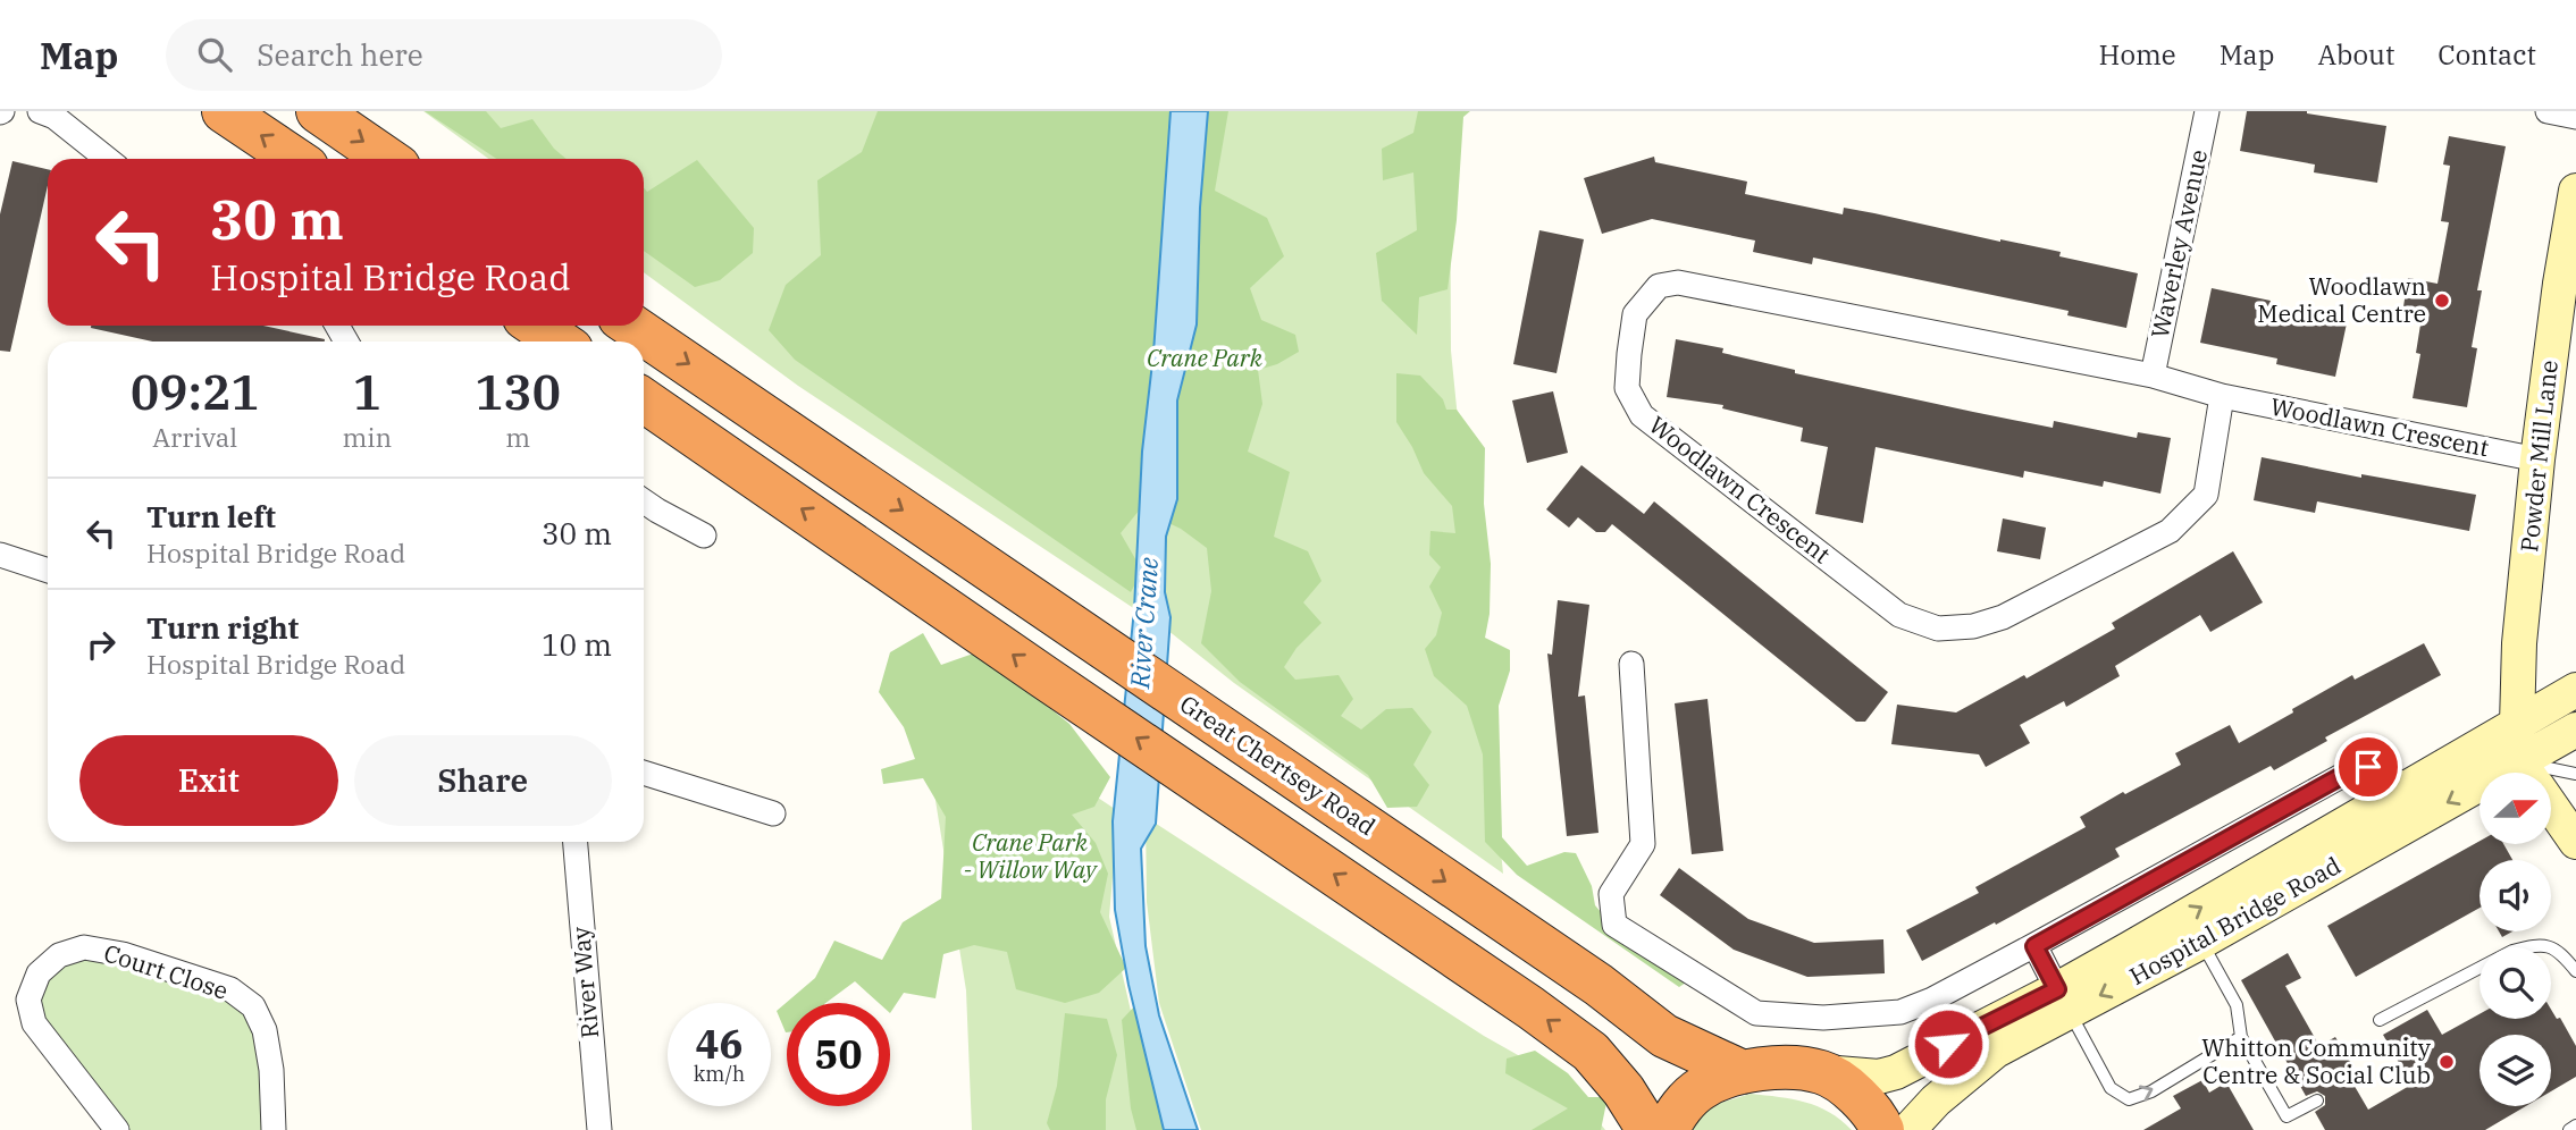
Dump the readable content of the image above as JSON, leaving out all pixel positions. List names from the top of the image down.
{
  "streets": {
    "highway": ["Great Chertsey Road"],
    "main road": ["Powder Mill Lane", "Hospital Bridge Road"],
    "street": [
      "Waverley Avenue",
      "Woodlawn Crescent",
      "Court Close",
      "River Way"
    ]
  },
  "crossings": [
    ["Waverley Avenue", "Woodlawn Crescent"],
    ["Woodlawn Crescent", "Powder Mill Lane"],
    ["Powder Mill Lane", "Hospital Bridge Road"]
  ],
  "water": ["River Crane"],
  "parks": ["Crane Park", "Crane Park - Willow Way"],
  "places": ["Woodlawn Medical Centre", "Whitton Community Centre & Social Club"],
  "north": "right",
  "page": {
    "header": "Map",
    "search": "Search here",
    "nav": [
      "Home",
      "Map",
      "About",
      "Contact"
    ],
    "turn": ["30 m", "Hospital Bridge Road"],
    "eta": [
      "09:21",
      "Arrival",
      "1",
      "min",
      "130",
      "m"
    ],
    "list": [
      {
        "name": "Turn left",
        "note": "Hospital Bridge Road",
        "value": "30 m"
      },
      {
        "name": "Turn right",
        "note": "Hospital Bridge Road",
        "value": "10 m"
      }
    ],
    "buttons": ["Exit", "Share"],
    "speed": "46 km/h",
    "limit": "50"
  }
}
